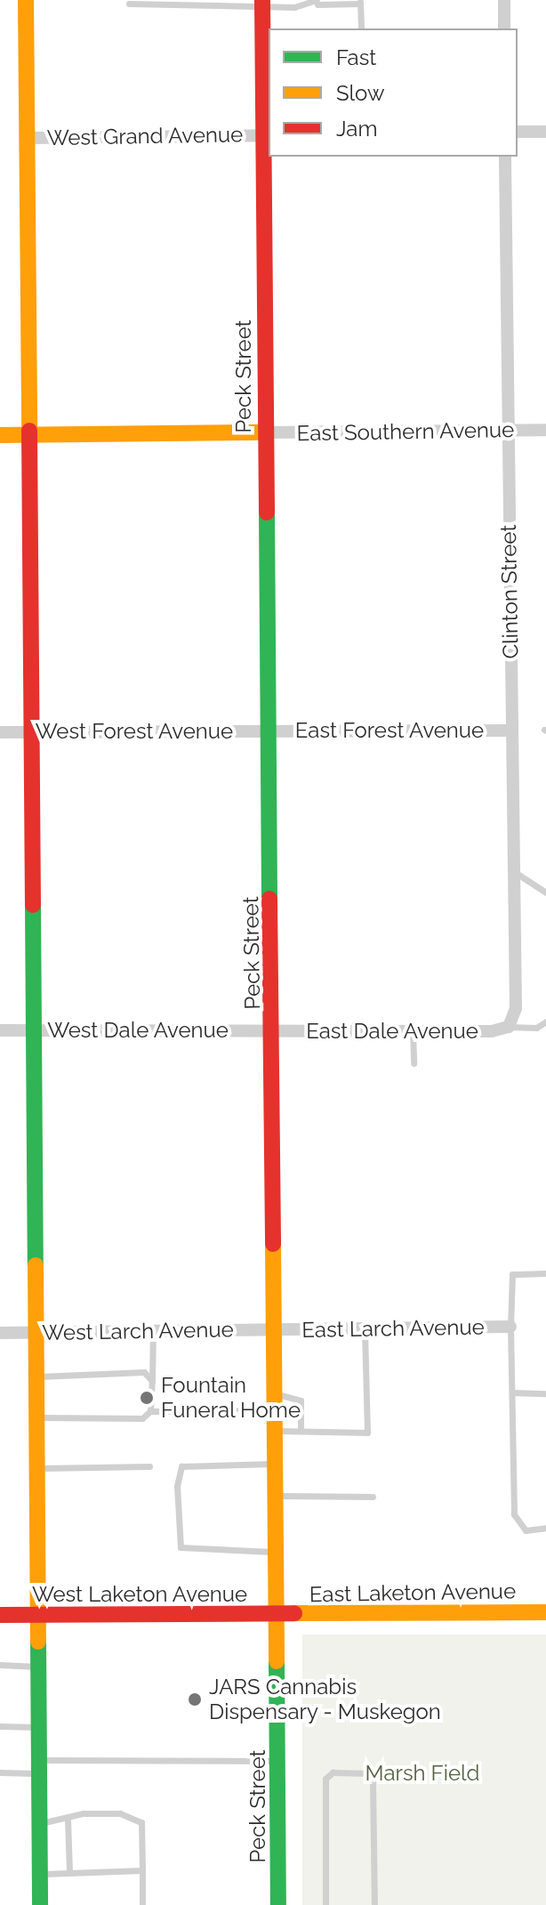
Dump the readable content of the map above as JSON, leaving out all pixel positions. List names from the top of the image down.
{
  "streets": {
    "street": [
      "West Grand Avenue",
      "Peck Street",
      "East Southern Avenue",
      "Clinton Street",
      "East Forest Avenue",
      "West Forest Avenue",
      "West Dale Avenue",
      "East Dale Avenue",
      "East Larch Avenue",
      "West Larch Avenue",
      "East Laketon Avenue",
      "West Laketon Avenue"
    ]
  },
  "crossings": [
    ["West Grand Avenue", "Peck Street"],
    ["Peck Street", "East Southern Avenue"],
    ["Peck Street", "East Forest Avenue"],
    ["Peck Street", "West Forest Avenue"],
    ["Peck Street", "West Dale Avenue"],
    ["Peck Street", "East Dale Avenue"],
    ["Peck Street", "East Larch Avenue"],
    ["Peck Street", "West Larch Avenue"],
    ["Peck Street", "East Laketon Avenue"],
    ["Peck Street", "West Laketon Avenue"],
    ["East Southern Avenue", "Clinton Street"],
    ["Clinton Street", "East Forest Avenue"],
    ["Clinton Street", "East Dale Avenue"],
    ["East Forest Avenue", "West Forest Avenue"],
    ["West Dale Avenue", "East Dale Avenue"],
    ["East Larch Avenue", "West Larch Avenue"],
    ["East Laketon Avenue", "West Laketon Avenue"]
  ],
  "parks": ["Marsh Field"],
  "places": ["Fountain Funeral Home", "JARS Cannabis Dispensary - Muskegon"],
  "legend": ["Fast", "Slow", "Jam"]
}
